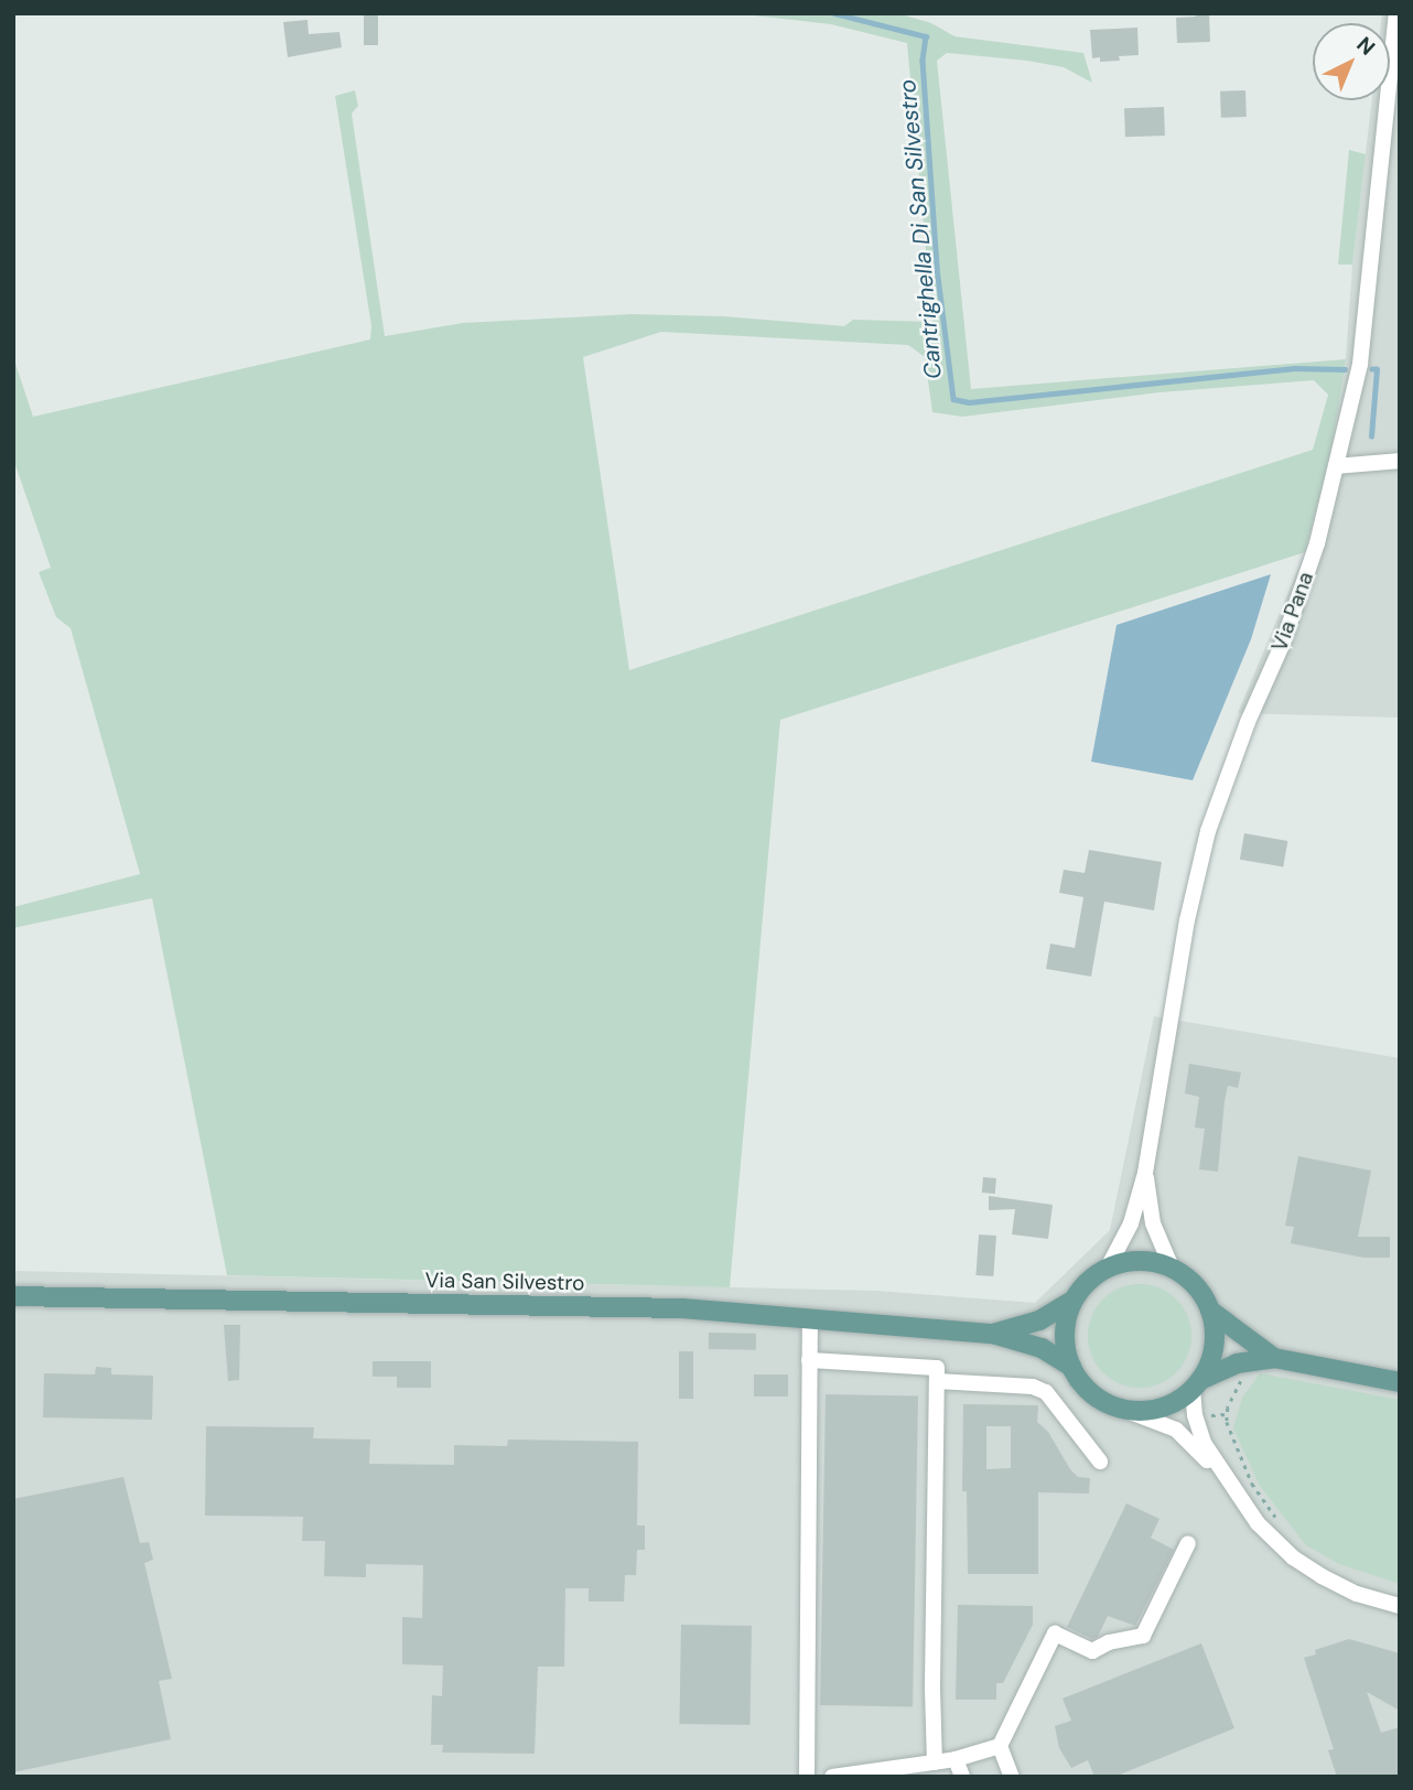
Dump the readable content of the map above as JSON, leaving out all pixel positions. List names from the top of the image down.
{
  "streets": {
    "main road": ["Via San Silvestro"],
    "street": ["Via Pana"]
  },
  "crossings": [
    ["Via Pana", "Via San Silvestro"]
  ],
  "water": ["Cantrighella Di San Silvestro"],
  "north": "top right"
}
